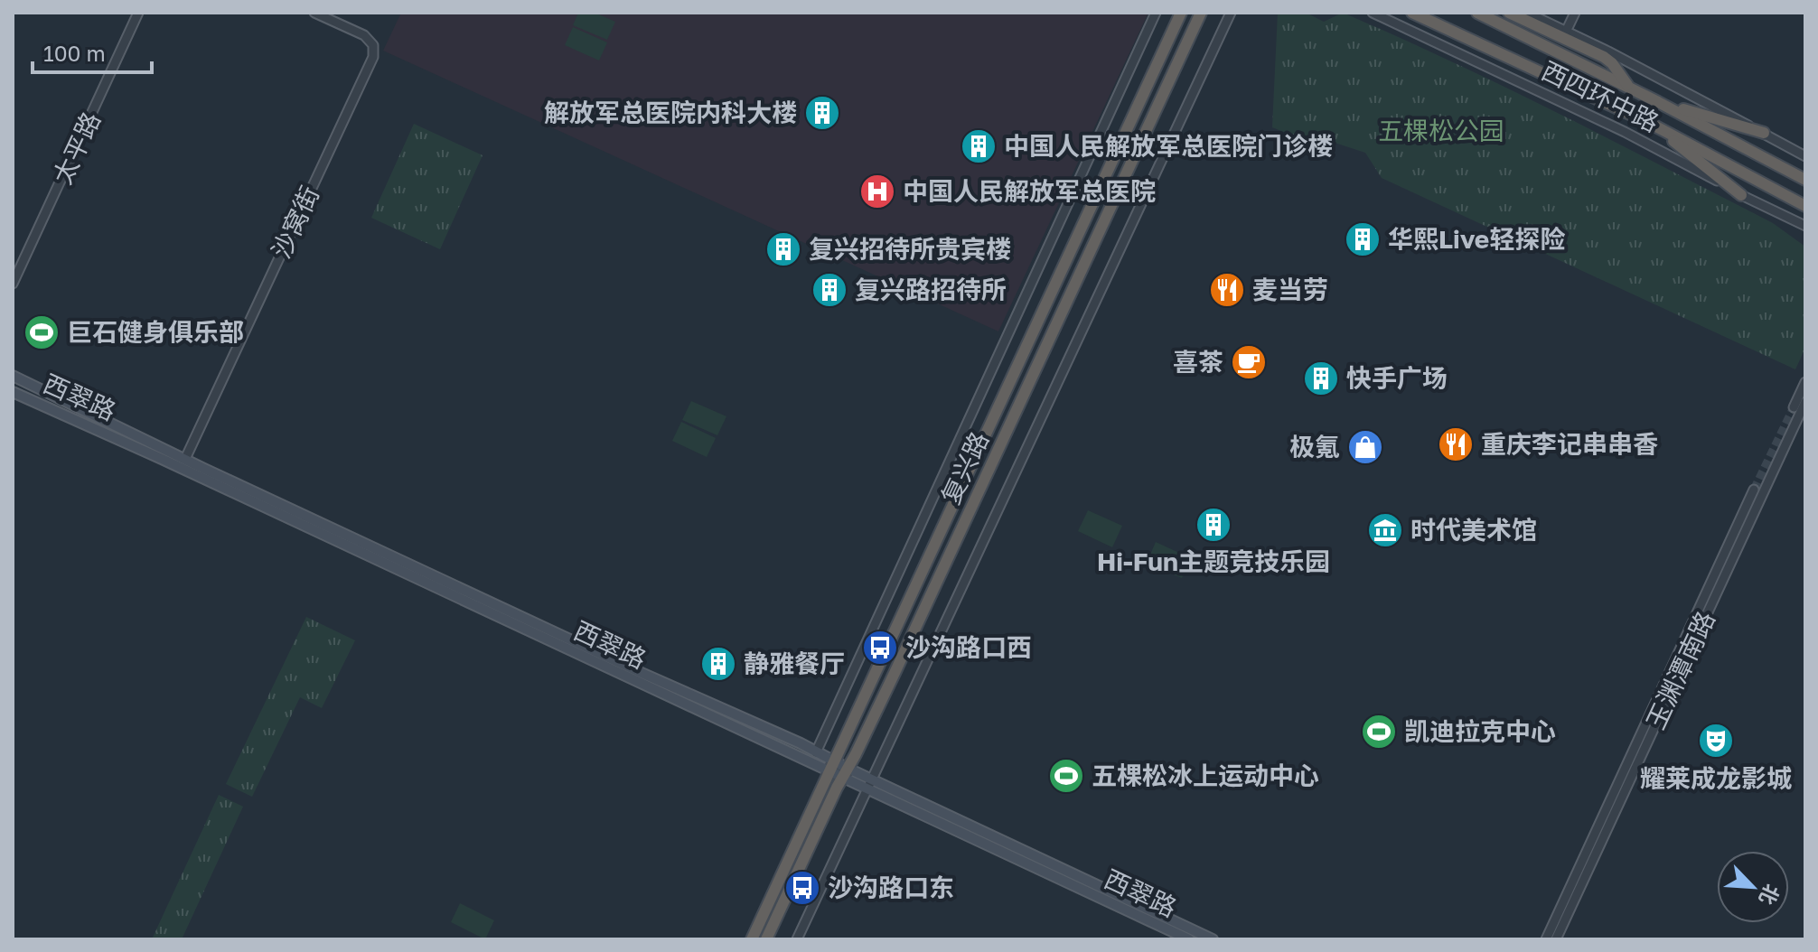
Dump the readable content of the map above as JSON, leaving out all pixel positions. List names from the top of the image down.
{
  "streets": {
    "highway": ["西四环中路", "复兴路"],
    "main road": ["西翠路"],
    "street": ["太平路", "沙窝街", "玉渊潭南路"]
  },
  "crossings": [
    ["沙窝街", "西翠路"],
    ["西翠路", "复兴路"]
  ],
  "parks": ["五棵松公园"],
  "places": {
    "building": [
      "解放军总医院内科大楼",
      "中国人民解放军总医院门诊楼",
      "华熙Live轻探险",
      "复兴招待所贵宾楼",
      "复兴路招待所",
      "快手广场",
      "Hi-Fun主题竞技乐园",
      "静雅餐厅"
    ],
    "hospital": ["中国人民解放军总医院"],
    "restaurant": ["麦当劳", "重庆李记串串香"],
    "sports": ["巨石健身俱乐部", "凯迪拉克中心", "五棵松冰上运动中心"],
    "cafe": ["喜茶"],
    "shop": ["极氪"],
    "museum": ["时代美术馆"],
    "bus stop": ["沙沟路口西", "沙沟路口东"],
    "theatre": ["耀莱成龙影城"]
  },
  "scale_bar": "100 m",
  "north": "bottom right"
}
